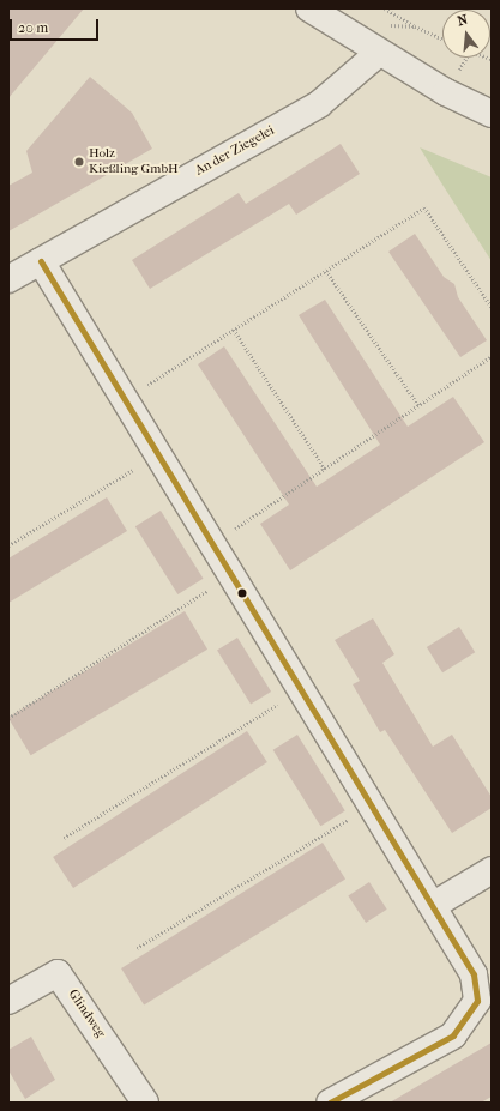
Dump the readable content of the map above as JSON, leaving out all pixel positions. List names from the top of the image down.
{
  "streets": {
    "street": ["An der Ziegelei", "Glindweg"]
  },
  "places": ["Holz Kießling GmbH"],
  "scale_bar": "20 m",
  "north": "top"
}
